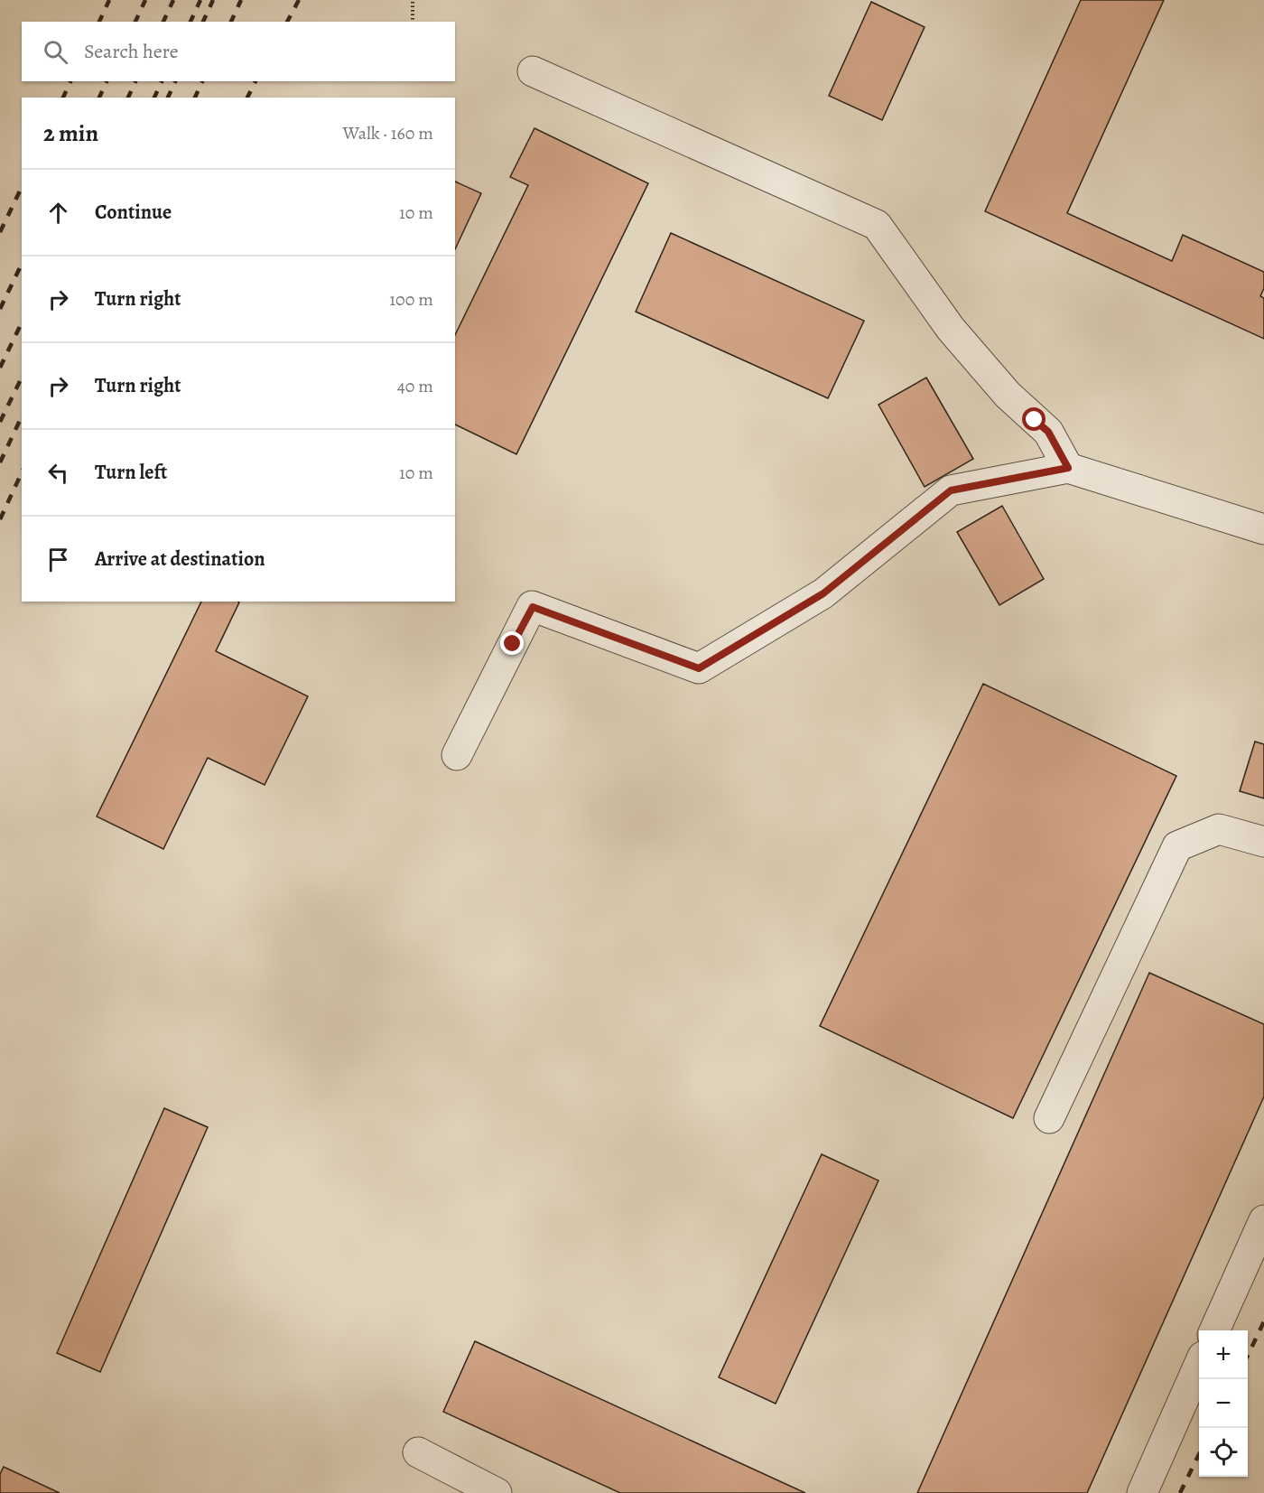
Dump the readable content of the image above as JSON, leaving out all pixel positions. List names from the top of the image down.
{
  "page": {
    "search": "Search here",
    "heading": ["2 min", "Walk · 160 m"],
    "list": [
      ["Continue", "10 m"],
      ["Turn right", "100 m"],
      ["Turn right", "40 m"],
      ["Turn left", "10 m"],
      "Arrive at destination"
    ],
    "map_buttons": ["+", "−"]
  }
}
